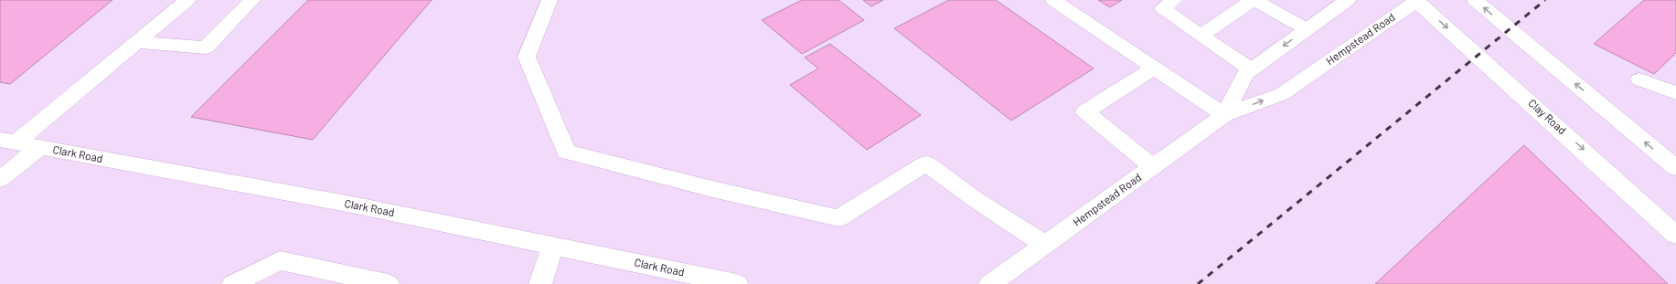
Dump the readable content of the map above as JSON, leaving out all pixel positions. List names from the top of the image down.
{
  "streets": {
    "main road": ["Hempstead Road", "Clay Road", "Clark Road"]
  },
  "crossings": [
    ["Hempstead Road", "Clay Road"]
  ]
}
